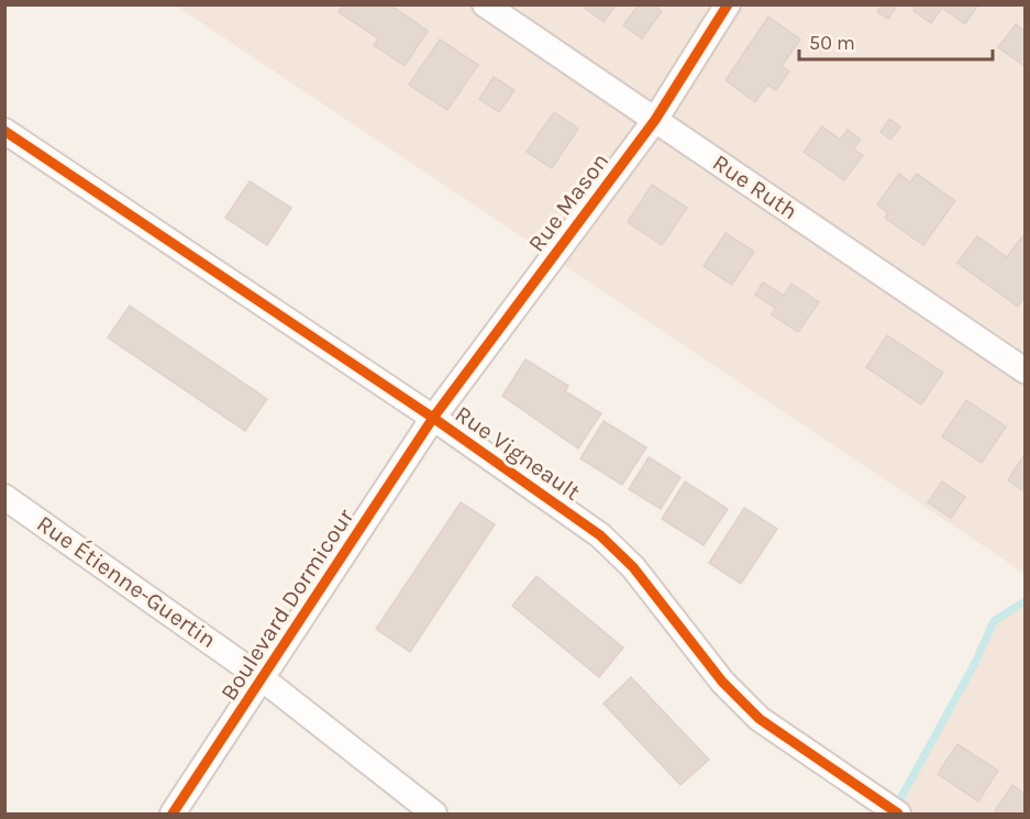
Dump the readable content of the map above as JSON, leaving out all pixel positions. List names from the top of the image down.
{
  "streets": {
    "street": [
      "Rue Ruth",
      "Rue Mason",
      "Rue Vigneault",
      "Rue Étienne-Guertin",
      "Boulevard Dormicour"
    ]
  },
  "crossings": [
    ["Rue Ruth", "Rue Mason"],
    ["Rue Mason", "Rue Vigneault"],
    ["Rue Mason", "Boulevard Dormicour"],
    ["Rue Vigneault", "Boulevard Dormicour"],
    ["Rue Étienne-Guertin", "Boulevard Dormicour"]
  ],
  "scale_bar": "50 m"
}
